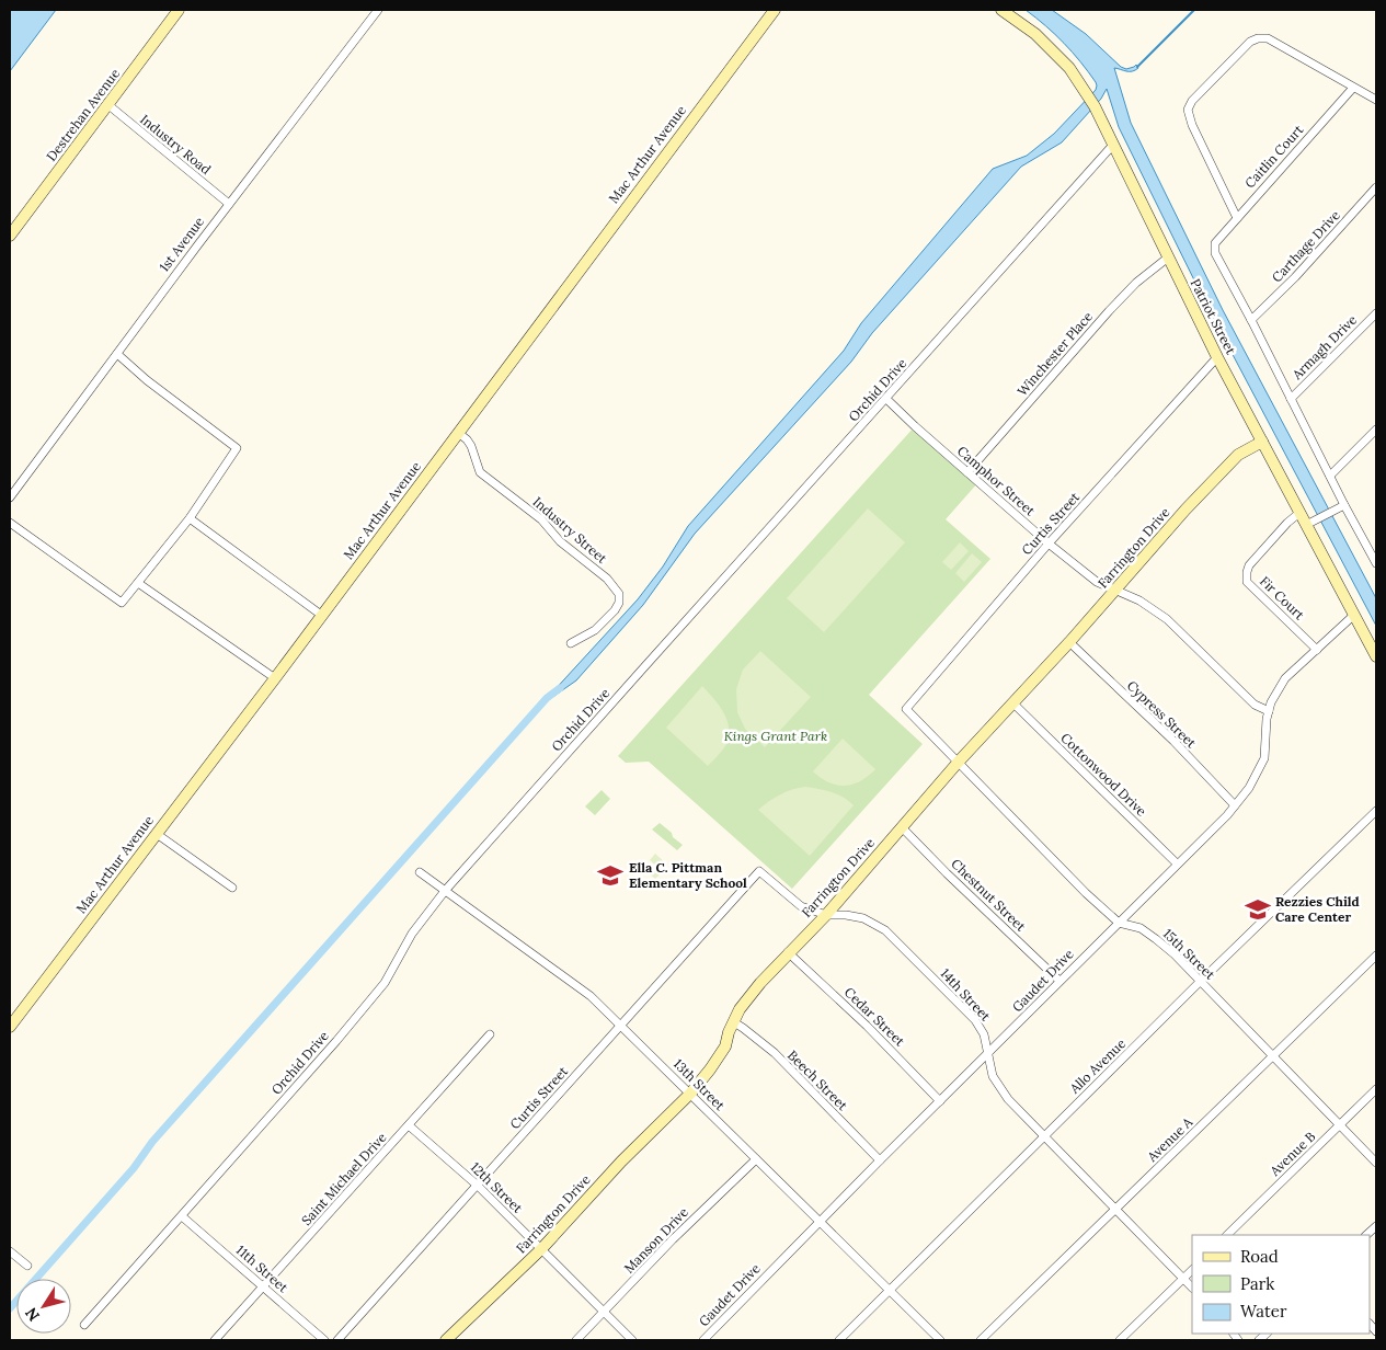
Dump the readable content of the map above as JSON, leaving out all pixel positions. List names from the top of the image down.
{
  "streets": {
    "street": [
      "Destrehan Avenue",
      "Industry Road",
      "Mac Arthur Avenue",
      "Caitlin Court",
      "1st Avenue",
      "Carthage Drive",
      "Patriot Street",
      "Armagh Drive",
      "Winchester Place",
      "Orchid Drive",
      "Camphor Street",
      "Curtis Street",
      "Industry Street",
      "Farrington Drive",
      "Fir Court",
      "Cypress Street",
      "Cottonwood Drive",
      "Chestnut Street",
      "15th Street",
      "Gaudet Drive",
      "14th Street",
      "Cedar Street",
      "Allo Avenue",
      "Beech Street",
      "13th Street",
      "Avenue A",
      "Avenue B",
      "Saint Michael Drive",
      "12th Street",
      "Manson Drive",
      "11th Street"
    ]
  },
  "crossings": [
    ["Destrehan Avenue", "Industry Road"],
    ["Industry Road", "1st Avenue"],
    ["Mac Arthur Avenue", "Industry Street"],
    ["Caitlin Court", "Carthage Drive"],
    ["Patriot Street", "Winchester Place"],
    ["Patriot Street", "Orchid Drive"],
    ["Patriot Street", "Curtis Street"],
    ["Patriot Street", "Farrington Drive"],
    ["Patriot Street", "Fir Court"],
    ["Patriot Street", "Gaudet Drive"],
    ["Winchester Place", "Camphor Street"],
    ["Orchid Drive", "Camphor Street"],
    ["Orchid Drive", "13th Street"],
    ["Orchid Drive", "11th Street"],
    ["Camphor Street", "Curtis Street"],
    ["Camphor Street", "Farrington Drive"],
    ["Camphor Street", "Gaudet Drive"],
    ["Curtis Street", "15th Street"],
    ["Curtis Street", "14th Street"],
    ["Curtis Street", "13th Street"],
    ["Curtis Street", "12th Street"],
    ["Farrington Drive", "Cypress Street"],
    ["Farrington Drive", "Cottonwood Drive"],
    ["Farrington Drive", "Chestnut Street"],
    ["Farrington Drive", "15th Street"],
    ["Farrington Drive", "14th Street"],
    ["Farrington Drive", "Cedar Street"],
    ["Farrington Drive", "Beech Street"],
    ["Farrington Drive", "13th Street"],
    ["Farrington Drive", "12th Street"],
    ["Fir Court", "Gaudet Drive"],
    ["Cypress Street", "Gaudet Drive"],
    ["Cottonwood Drive", "Gaudet Drive"],
    ["Chestnut Street", "Gaudet Drive"],
    ["15th Street", "Gaudet Drive"],
    ["15th Street", "Allo Avenue"],
    ["15th Street", "Avenue A"],
    ["15th Street", "Avenue B"],
    ["Gaudet Drive", "14th Street"],
    ["Gaudet Drive", "Cedar Street"],
    ["Gaudet Drive", "Beech Street"],
    ["Gaudet Drive", "13th Street"],
    ["14th Street", "Allo Avenue"],
    ["14th Street", "Avenue A"],
    ["Allo Avenue", "13th Street"],
    ["13th Street", "Manson Drive"],
    ["Saint Michael Drive", "12th Street"],
    ["Saint Michael Drive", "11th Street"],
    ["12th Street", "Manson Drive"]
  ],
  "parks": ["Kings Grant Park"],
  "places": {
    "school or university": ["Ella C. Pittman Elementary School", "Rezzies Child Care Center"]
  },
  "legend": ["Road", "Park", "Water"],
  "north": "bottom left"
}
